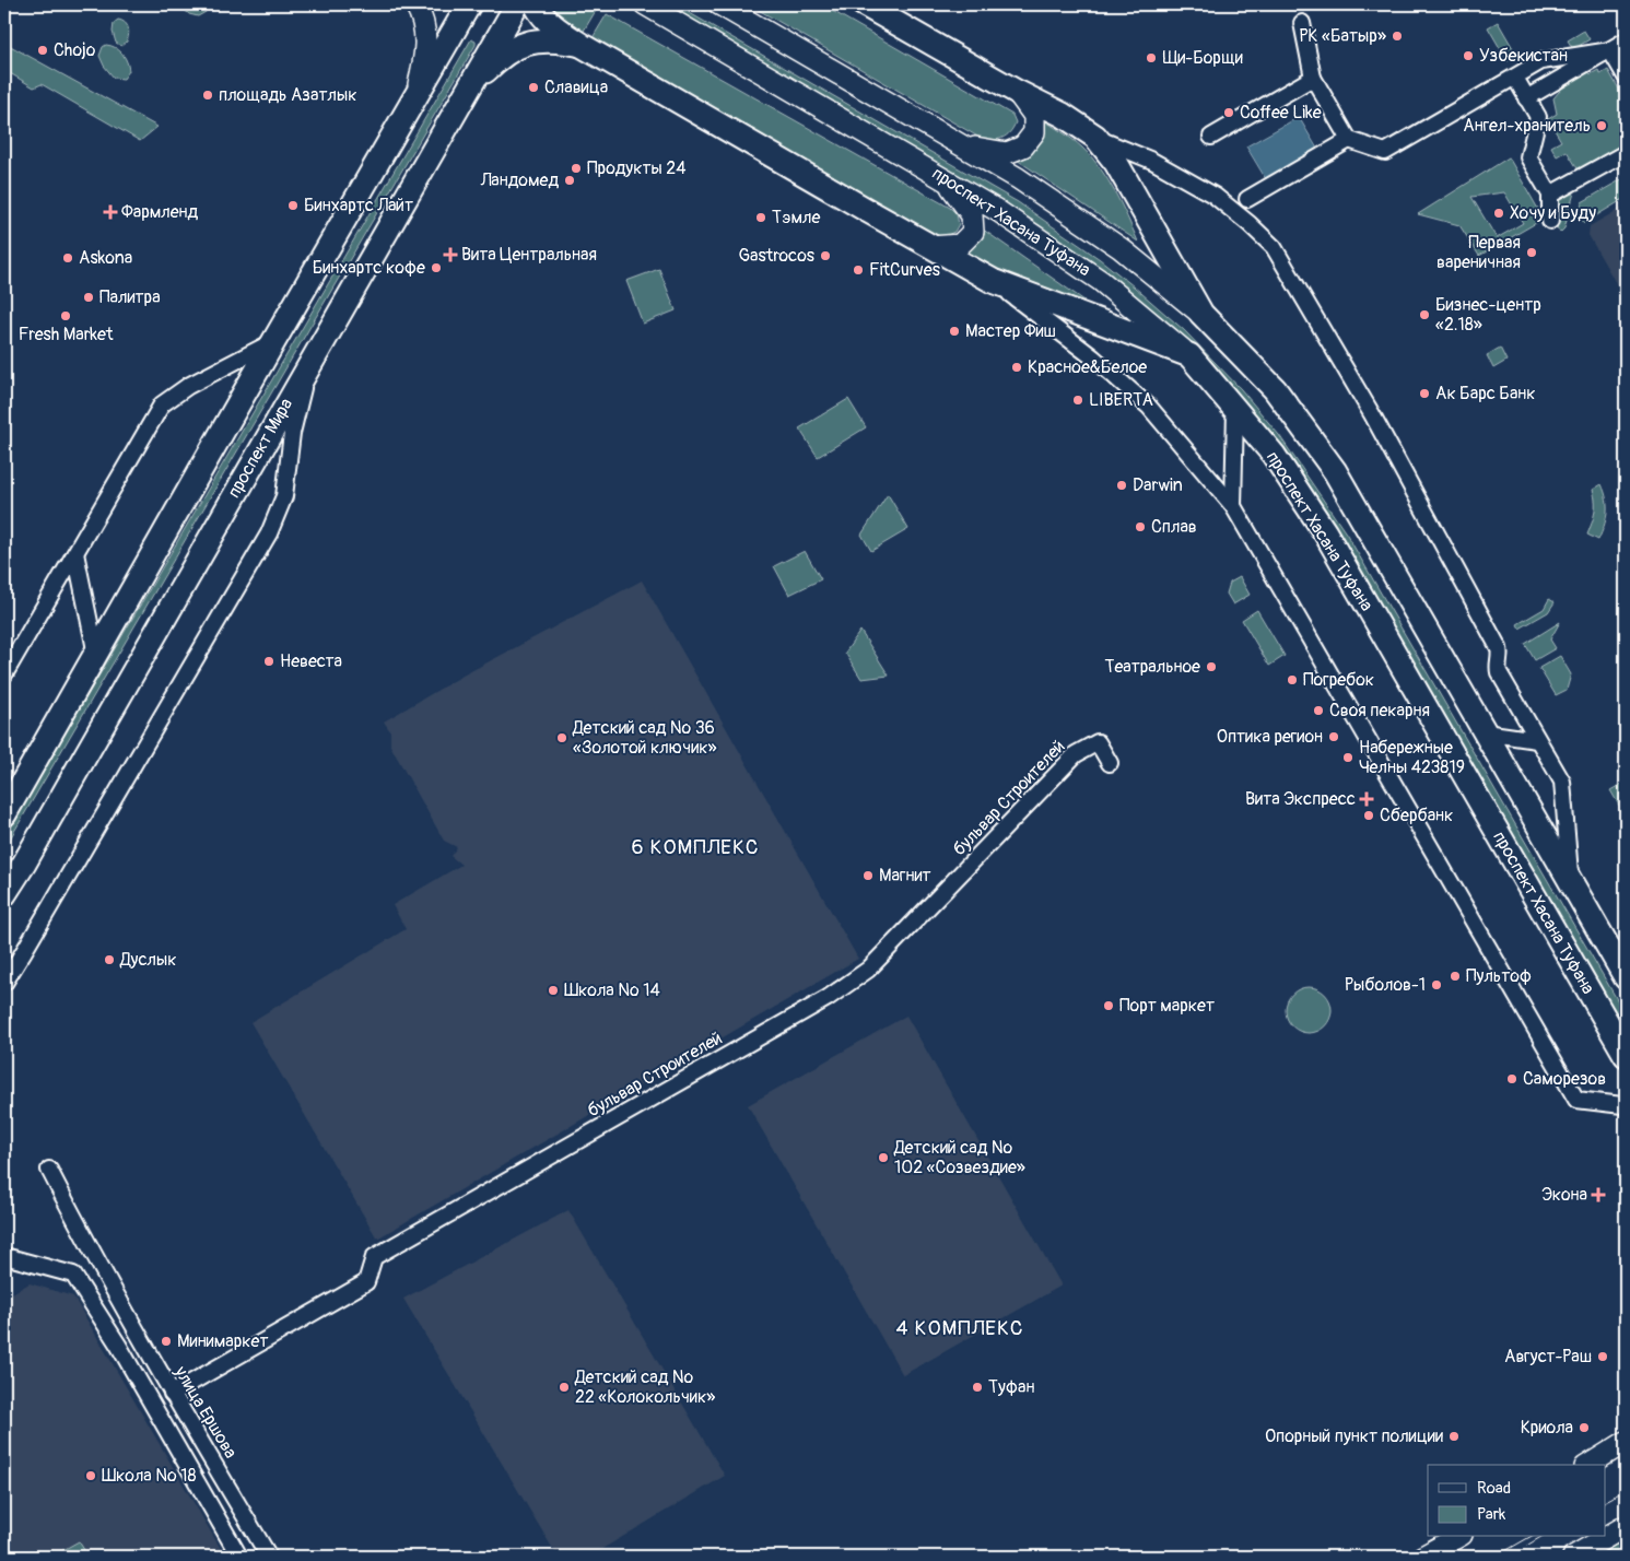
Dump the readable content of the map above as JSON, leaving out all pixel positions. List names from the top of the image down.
{
  "streets": {
    "main road": ["проспект Хасана Туфана", "проспект Мира"],
    "street": ["бульвар Строителей", "улица Ершова"]
  },
  "crossings": [
    ["бульвар Строителей", "улица Ершова"]
  ],
  "districts": ["6 КОМПЛЕКС", "4 КОМПЛЕКС"],
  "places": {
    "other": [
      "РК «Батыр»",
      "Chojo",
      "Узбекистан",
      "Щи-Борщи",
      "Славица",
      "площадь Азатлык",
      "Coffee Like",
      "Ангел-хранитель",
      "Продукты 24",
      "Ландомед",
      "Бинхартс Лайт",
      "Хочу и Буду",
      "Тэмле",
      "Первая вареничная",
      "Gastrocos",
      "Askona",
      "Бинхартс кофе",
      "FitCurves",
      "Палитра",
      "Бизнес-центр «2.18»",
      "Fresh Market",
      "Мастер Фиш",
      "Красное&Белое",
      "Ак Барс Банк",
      "LIBERTA",
      "Darwin",
      "Сплав",
      "Невеста",
      "Театральное",
      "Погребок",
      "Своя пекарня",
      "Оптика регион",
      "Детский сад № 36 «Золотой ключик»",
      "Набережные Челны 423819",
      "Сбербанк",
      "Магнит",
      "Дуслык",
      "Пультоф",
      "Рыболов-1",
      "Школа № 14",
      "Порт маркет",
      "Саморезов",
      "Детский сад № 102 «Созвездие»",
      "Минимаркет",
      "Август-Раш",
      "Детский сад № 22 «Колокольчик»",
      "Туфан",
      "Криола",
      "Опорный пункт полиции",
      "Школа № 18"
    ],
    "health": [
      "Фармленд",
      "Вита Центральная",
      "Вита Экспресс",
      "Экона"
    ]
  },
  "legend": ["Road", "Park"]
}
